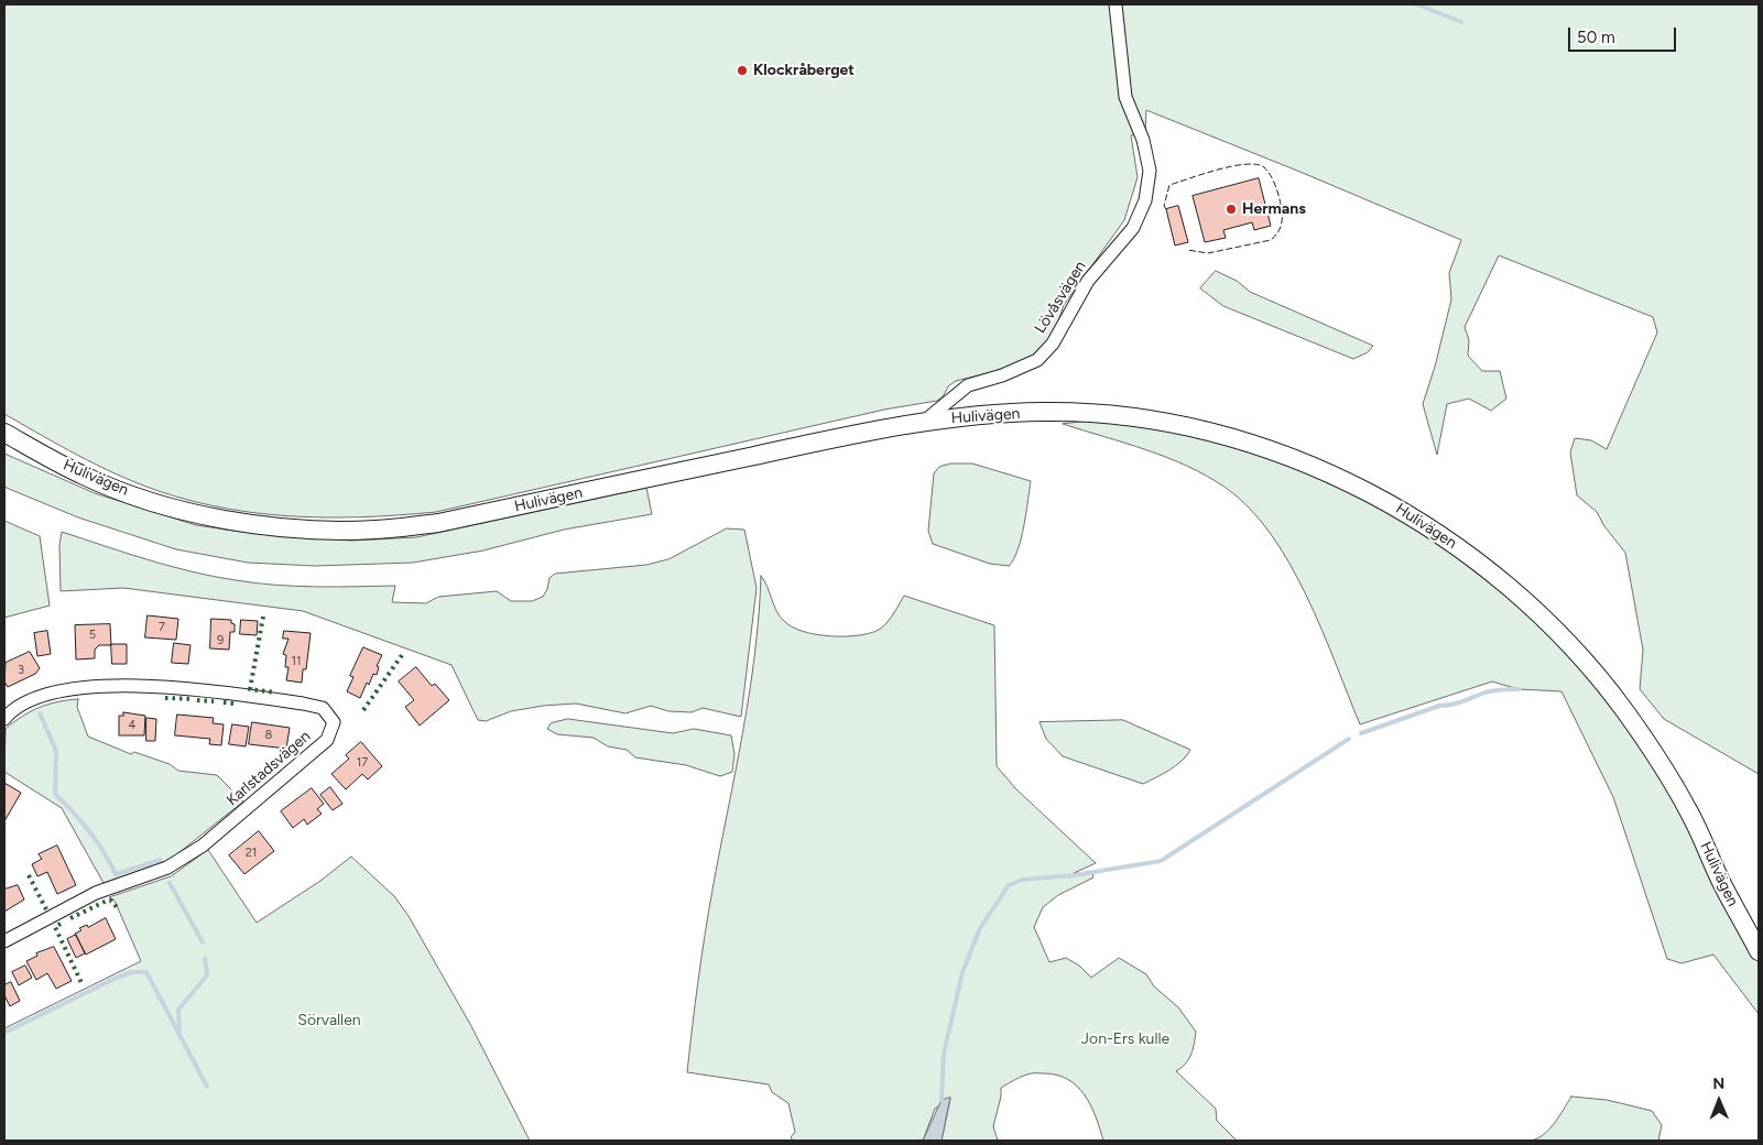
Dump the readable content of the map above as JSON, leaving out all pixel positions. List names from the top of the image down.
{
  "streets": {
    "main road": ["Hulivägen"],
    "street": ["Lövåsvägen", "Karlstadsvägen"]
  },
  "crossings": [
    ["Lövåsvägen", "Hulivägen"]
  ],
  "parks": ["Sörvallen", "Jon-Ers kulle"],
  "places": ["Klockråberget", "Hermans"],
  "house_numbers": [
    "7",
    "5",
    "9",
    "11",
    "3",
    "4",
    "8",
    "17",
    "21"
  ],
  "scale_bar": "50 m",
  "north": "top"
}
